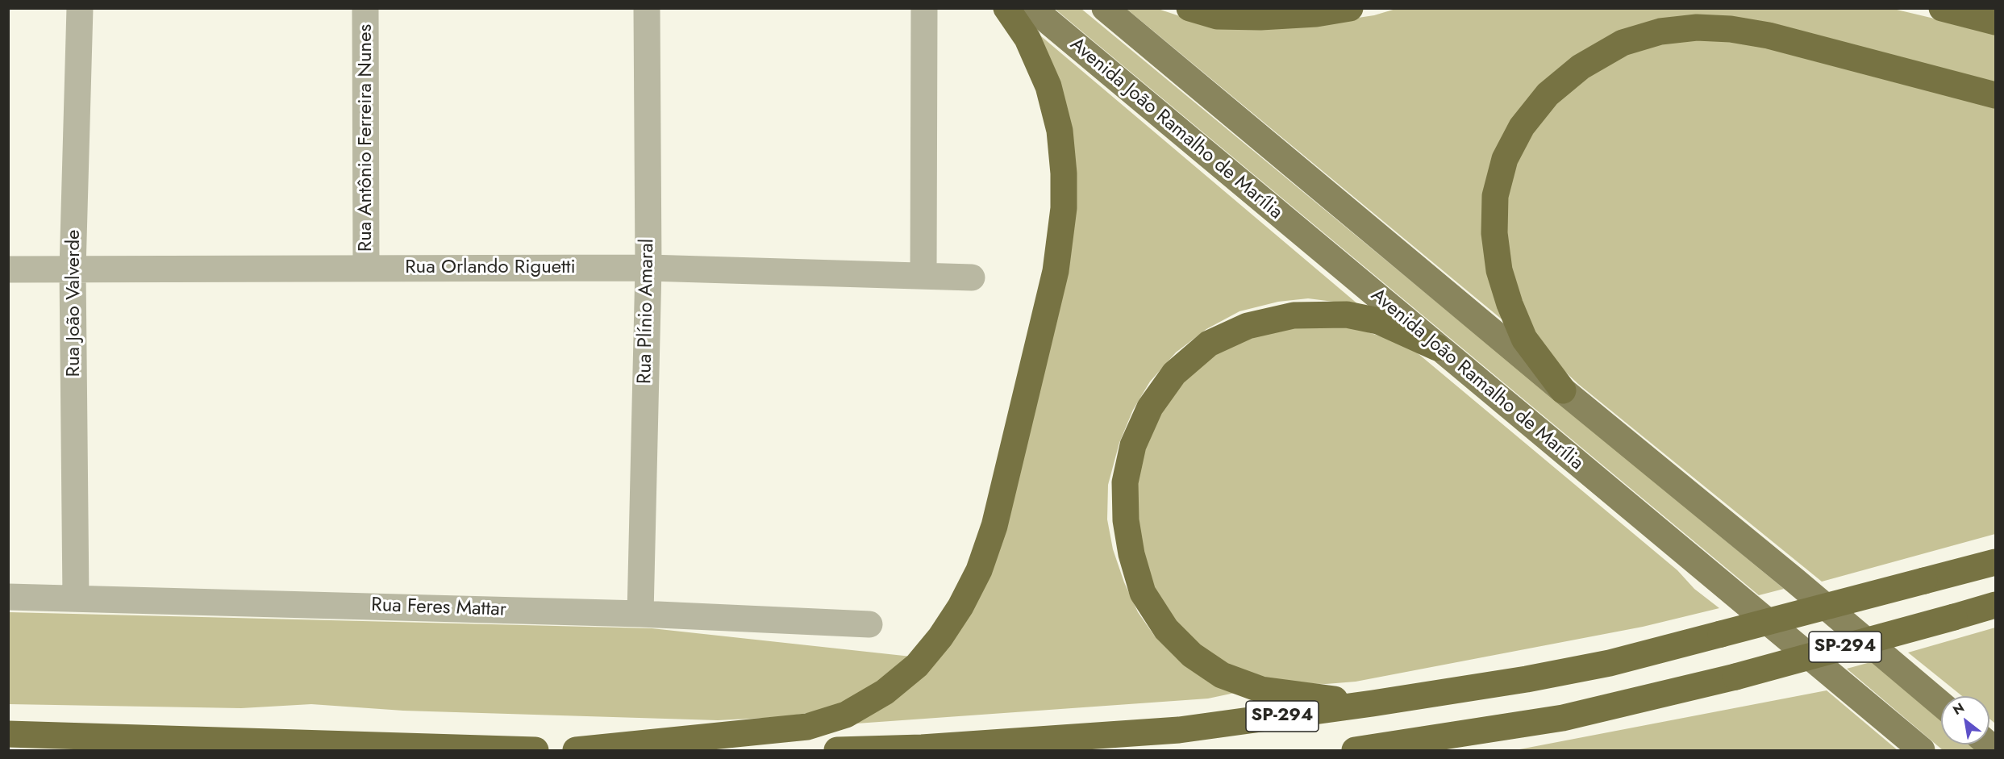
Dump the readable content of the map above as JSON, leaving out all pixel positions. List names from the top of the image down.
{
  "streets": {
    "highway": ["SP-294"],
    "main road": ["Avenida João Ramalho de Marília"],
    "street": [
      "Rua Antônio Ferreira Nunes",
      "Rua Orlando Riguetti",
      "Rua João Valverde",
      "Rua Plínio Amaral",
      "Rua Feres Mattar"
    ]
  },
  "crossings": [
    ["Rua Antônio Ferreira Nunes", "Rua Orlando Riguetti"],
    ["Rua Orlando Riguetti", "Rua João Valverde"],
    ["Rua Orlando Riguetti", "Rua Plínio Amaral"],
    ["Rua João Valverde", "Rua Feres Mattar"],
    ["Rua Plínio Amaral", "Rua Feres Mattar"]
  ],
  "north": "top left"
}
